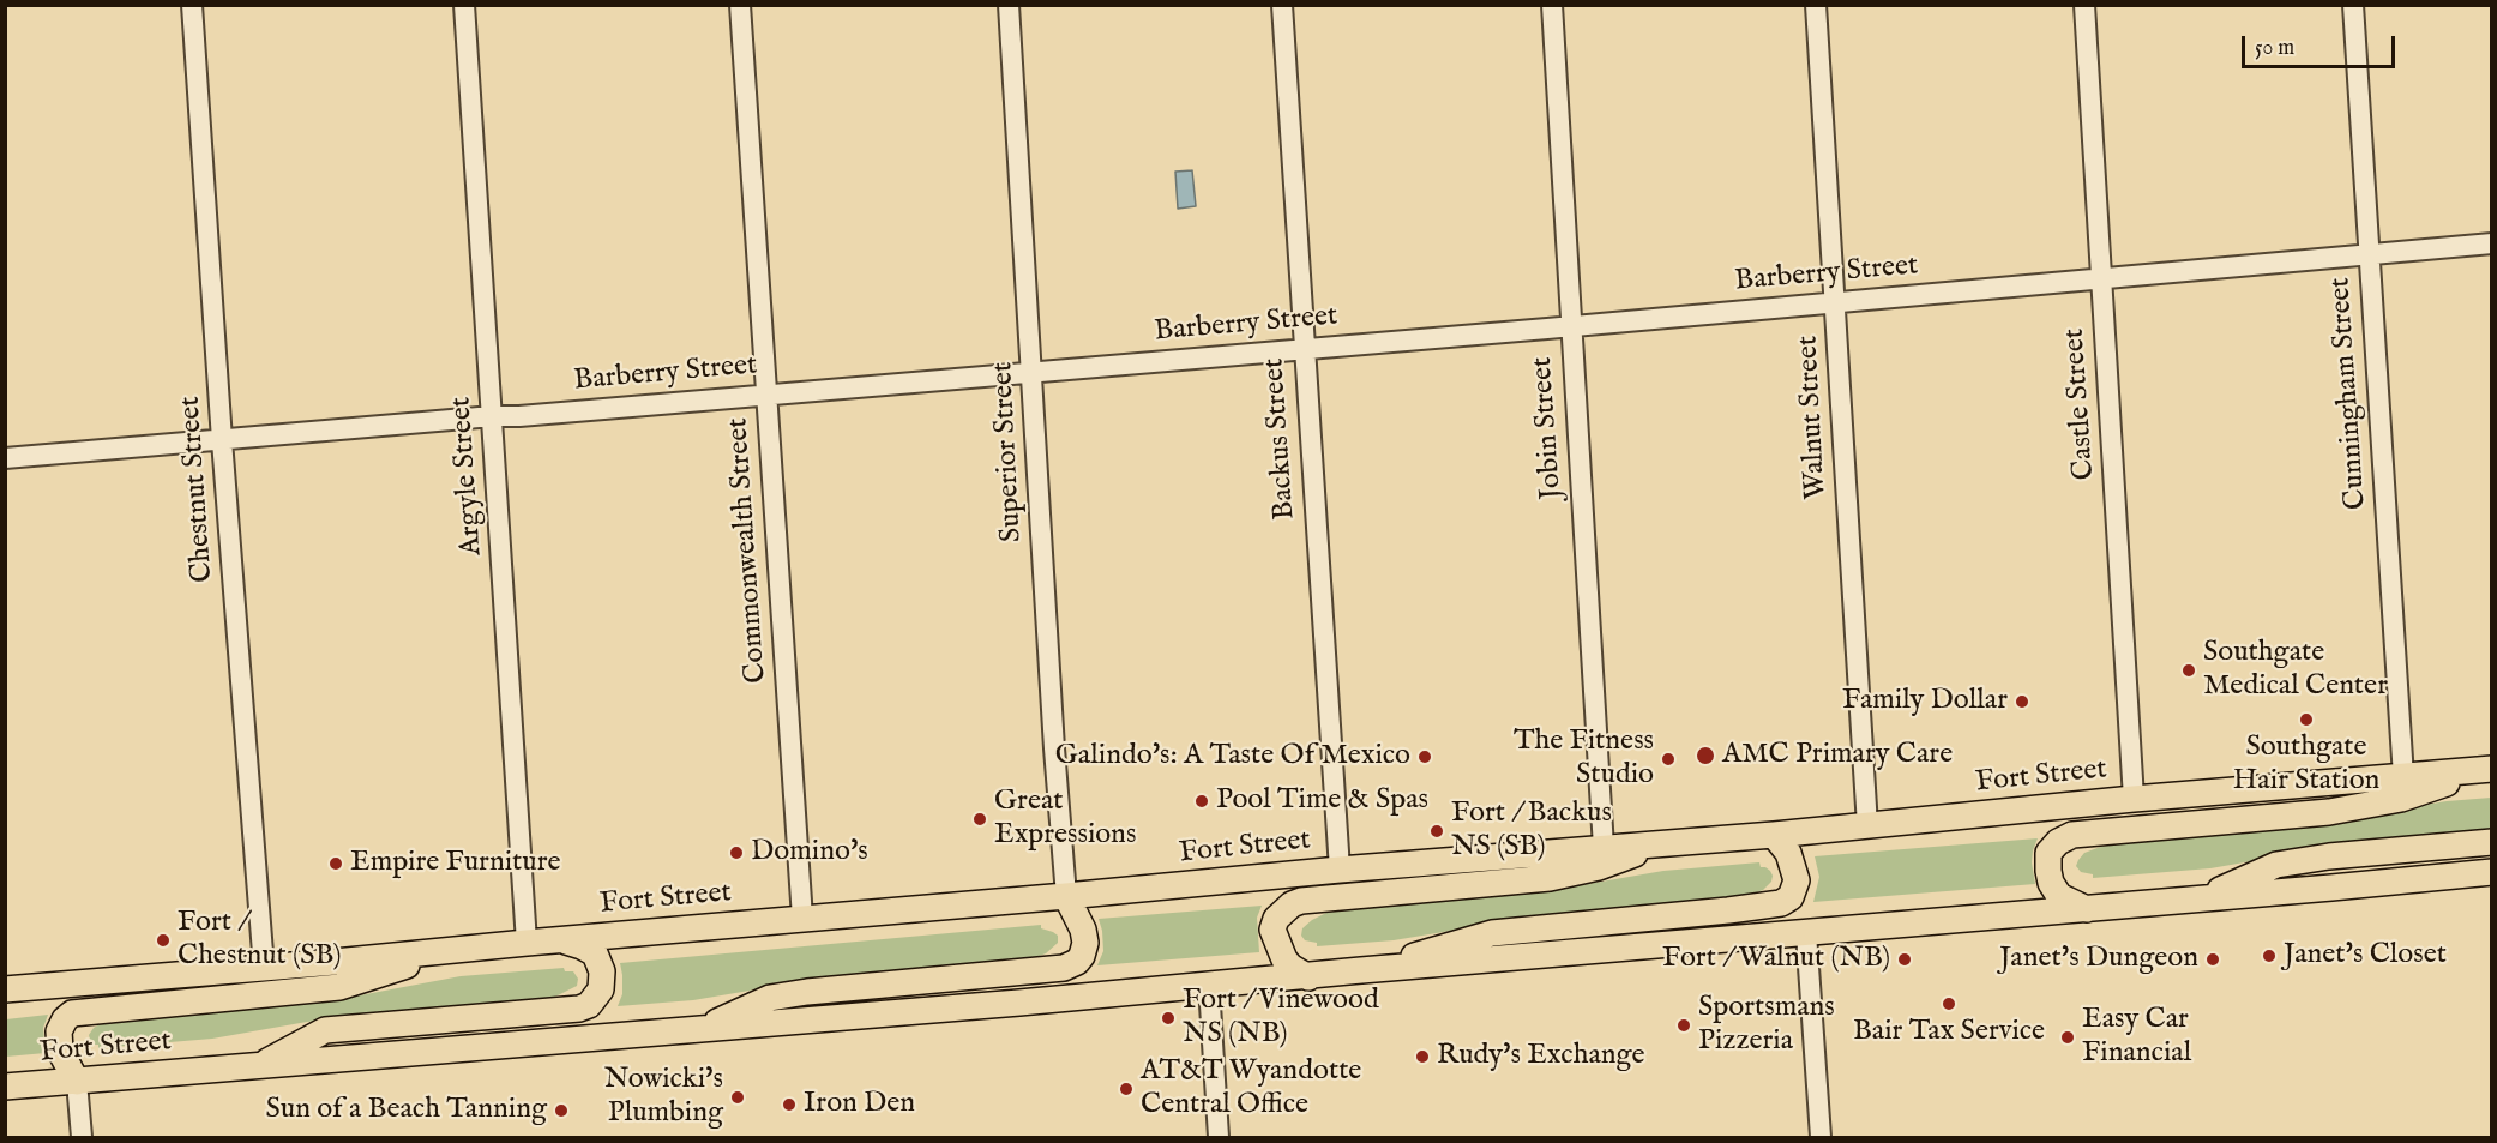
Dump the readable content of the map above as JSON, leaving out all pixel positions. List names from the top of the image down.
{
  "streets": {
    "main road": ["Fort Street"],
    "street": [
      "Barberry Street",
      "Cunningham Street",
      "Castle Street",
      "Walnut Street",
      "Jobin Street",
      "Backus Street",
      "Superior Street",
      "Argyle Street",
      "Chestnut Street",
      "Commonwealth Street"
    ]
  },
  "crossings": [
    ["Barberry Street", "Cunningham Street"],
    ["Barberry Street", "Castle Street"],
    ["Barberry Street", "Walnut Street"],
    ["Barberry Street", "Jobin Street"],
    ["Barberry Street", "Backus Street"],
    ["Barberry Street", "Superior Street"],
    ["Barberry Street", "Argyle Street"],
    ["Barberry Street", "Chestnut Street"],
    ["Barberry Street", "Commonwealth Street"],
    ["Cunningham Street", "Fort Street"],
    ["Castle Street", "Fort Street"],
    ["Walnut Street", "Fort Street"],
    ["Jobin Street", "Fort Street"],
    ["Backus Street", "Fort Street"],
    ["Superior Street", "Fort Street"],
    ["Argyle Street", "Fort Street"],
    ["Chestnut Street", "Fort Street"],
    ["Commonwealth Street", "Fort Street"]
  ],
  "places": [
    "Southgate Medical Center",
    "Family Dollar",
    "Southgate Hair Station",
    "AMC Primary Care",
    "Galindo's: A Taste Of Mexico",
    "The Fitness Studio",
    "Pool Time & Spas",
    "Great Expressions",
    "Fort / Backus NS (SB)",
    "Domino's",
    "Empire Furniture",
    "Fort / Chestnut (SB)",
    "Janet's Closet",
    "Fort / Walnut (NB)",
    "Janet's Dungeon",
    "Bair Tax Service",
    "Fort / Vinewood NS (NB)",
    "Sportsmans Pizzeria",
    "Easy Car Financial",
    "Rudy's Exchange",
    "AT&T Wyandotte Central Office",
    "Nowicki's Plumbing",
    "Iron Den",
    "Sun of a Beach Tanning"
  ],
  "scale_bar": "50 m"
}
